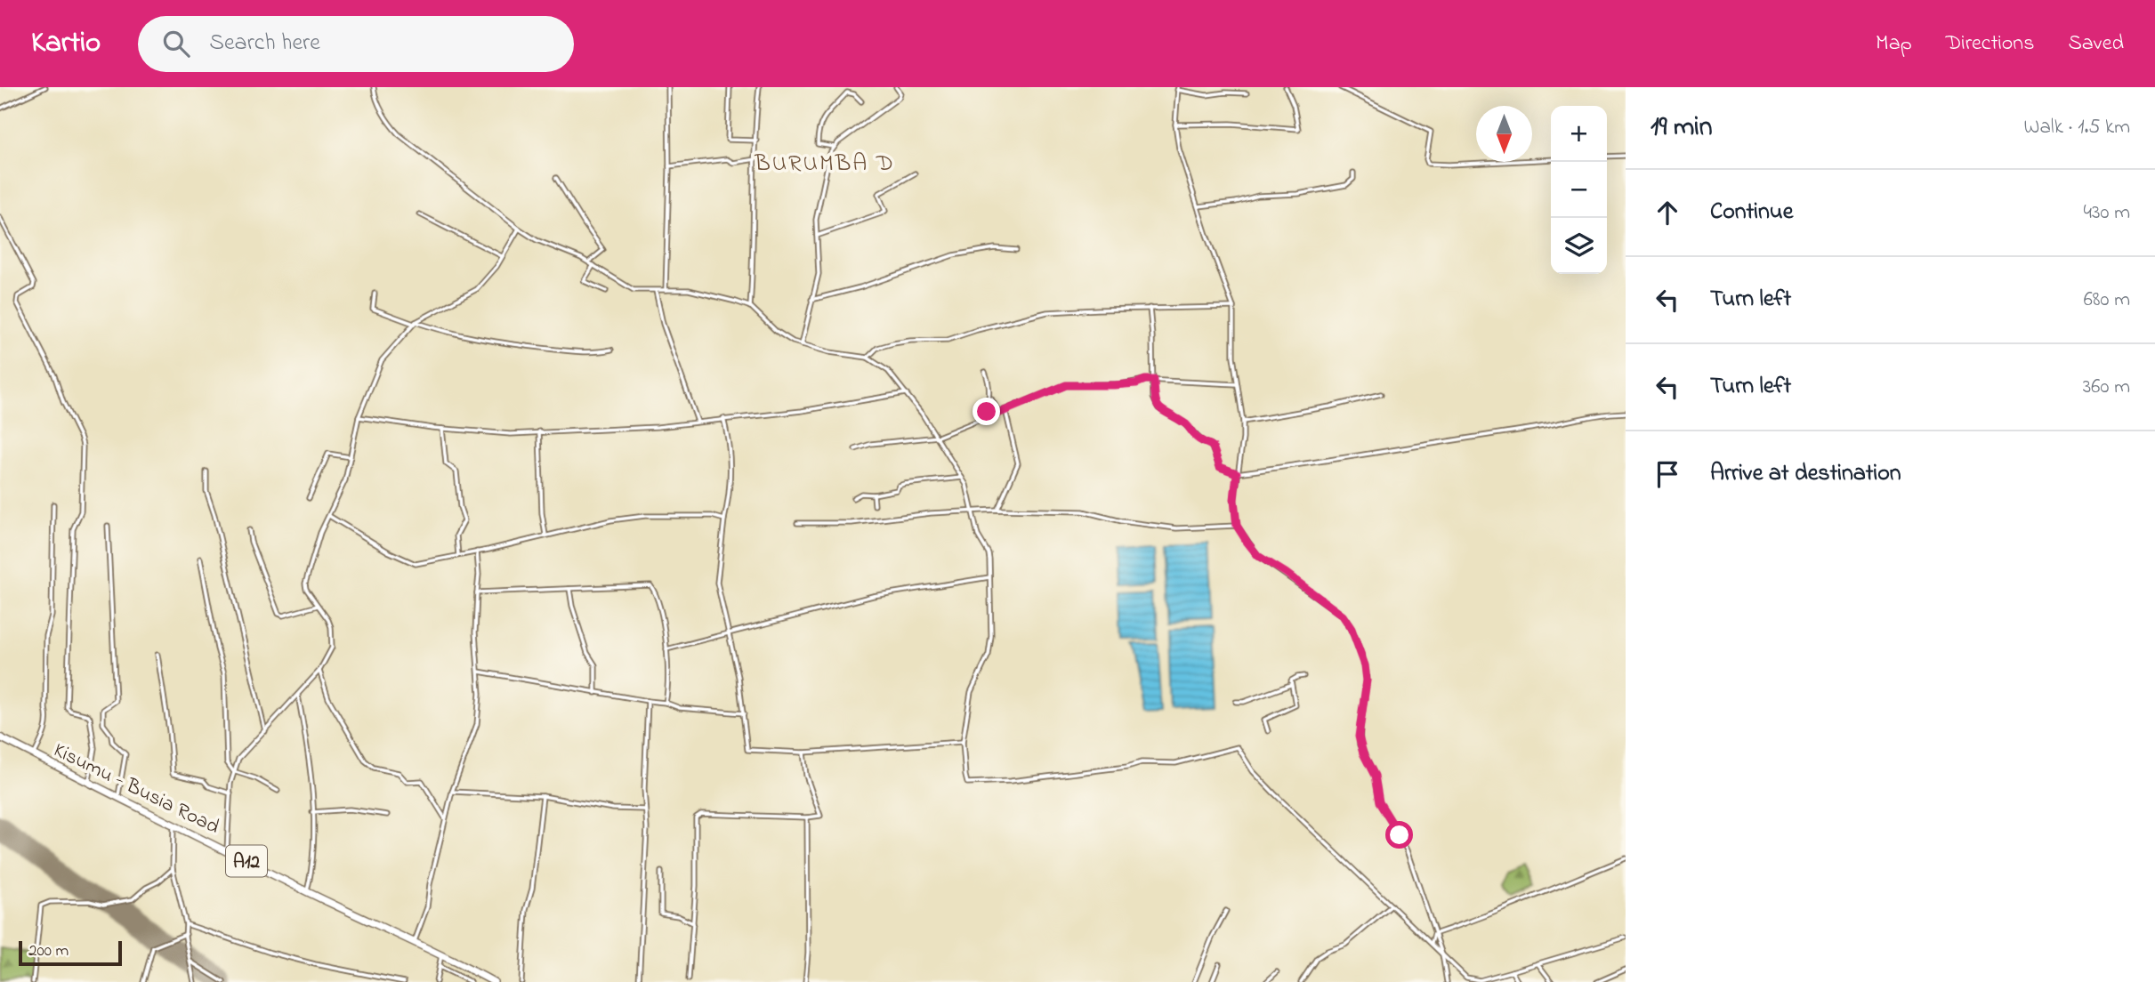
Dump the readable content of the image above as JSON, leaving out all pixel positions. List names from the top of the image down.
{
  "streets": {
    "highway": ["Kisumu - Busia Road", "A12"]
  },
  "districts": ["BURUMBA D"],
  "scale_bar": "200 m",
  "north": "bottom",
  "page": {
    "header": "Kartio",
    "search": "Search here",
    "nav": ["Map", "Directions", "Saved"],
    "heading": ["19 min", "Walk · 1.5 km"],
    "map_buttons": ["+", "−"],
    "list": [
      ["Continue", "430 m"],
      ["Turn left", "680 m"],
      ["Turn left", "360 m"],
      "Arrive at destination"
    ],
    "scale": "200 m"
  }
}
